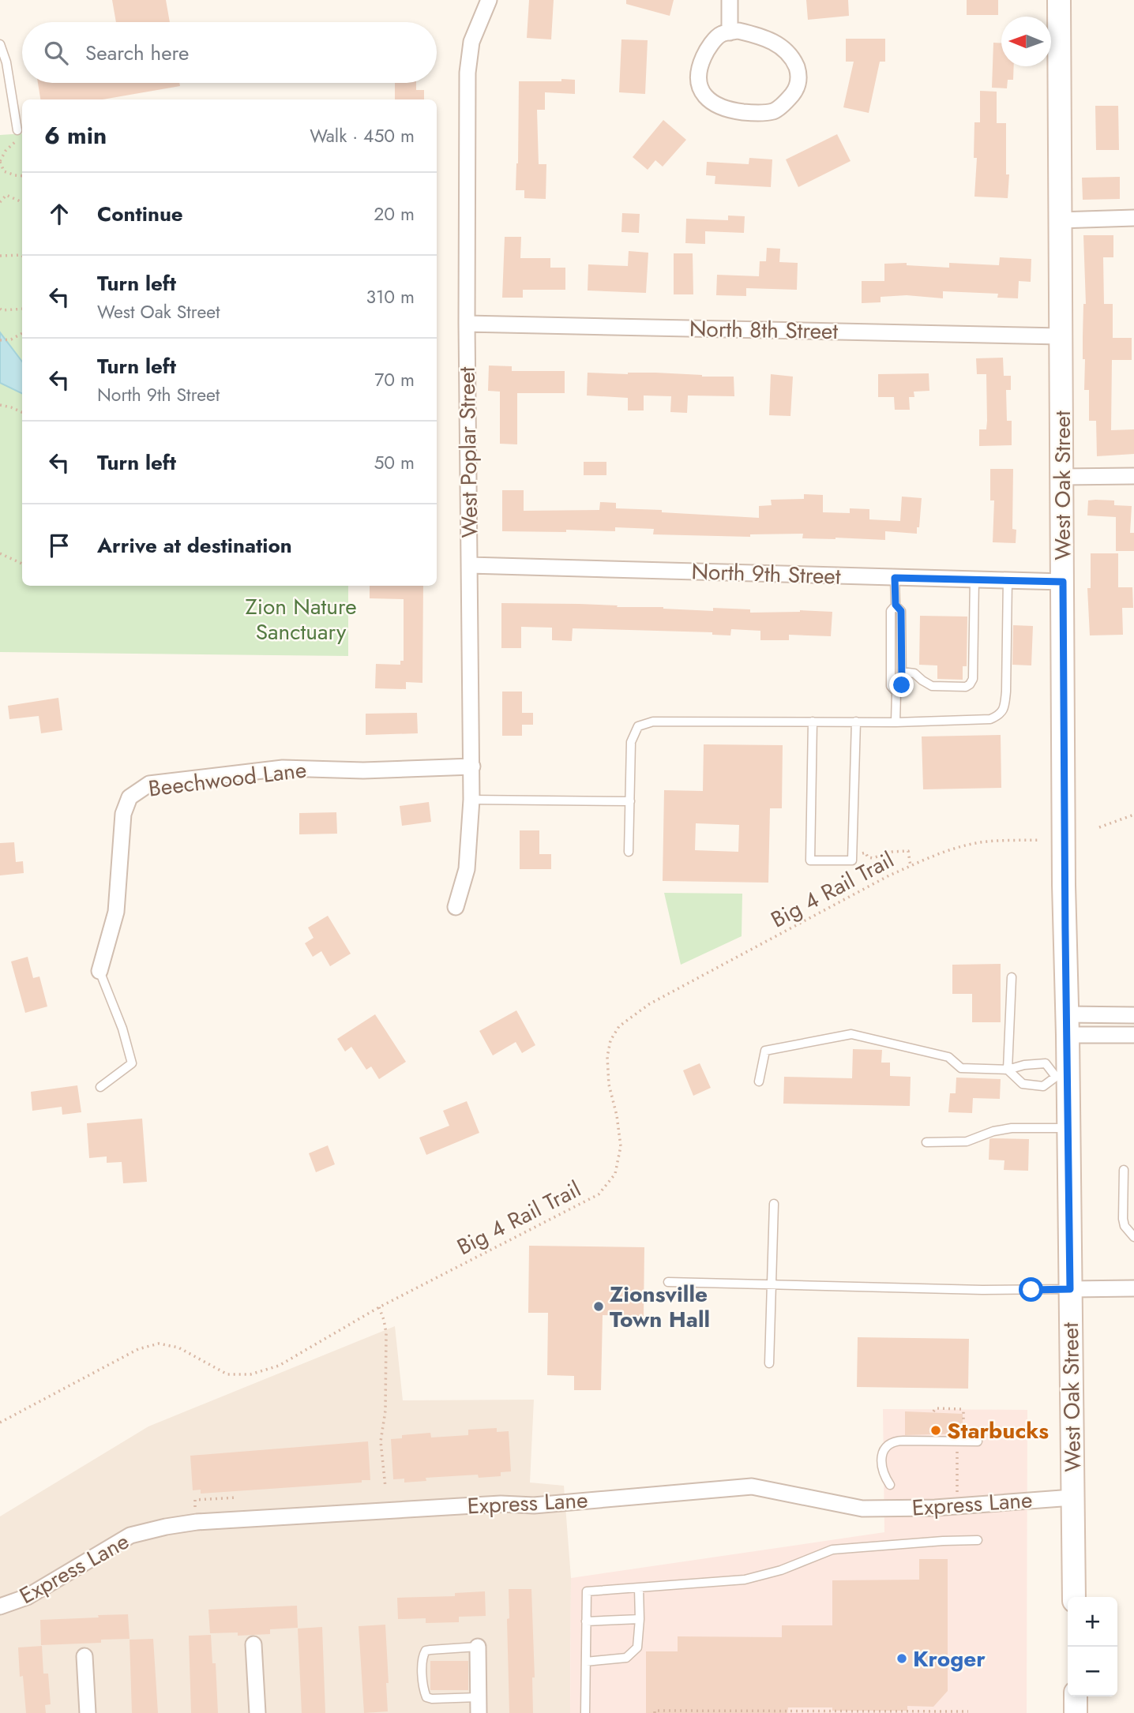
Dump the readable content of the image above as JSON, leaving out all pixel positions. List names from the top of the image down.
{
  "streets": {
    "main road": ["West Oak Street"],
    "street": [
      "North 8th Street",
      "West Poplar Street",
      "North 9th Street",
      "Beechwood Lane",
      "Express Lane"
    ],
    "path": ["Big 4 Rail Trail"]
  },
  "crossings": [
    ["North 8th Street", "West Poplar Street"],
    ["North 8th Street", "West Oak Street"],
    ["West Poplar Street", "North 9th Street"],
    ["West Poplar Street", "Beechwood Lane"],
    ["West Oak Street", "North 9th Street"],
    ["West Oak Street", "Express Lane"]
  ],
  "parks": ["Zion Nature Sanctuary"],
  "places": ["Zionsville Town Hall", "Starbucks", "Kroger"],
  "north": "left",
  "page": {
    "search": "Search here",
    "heading": ["6 min", "Walk · 450 m"],
    "list": [
      ["Continue", "20 m"],
      ["Turn left", "West Oak Street", "310 m"],
      ["Turn left", "North 9th Street", "70 m"],
      ["Turn left", "50 m"],
      "Arrive at destination"
    ],
    "map_buttons": ["+", "−"]
  }
}
